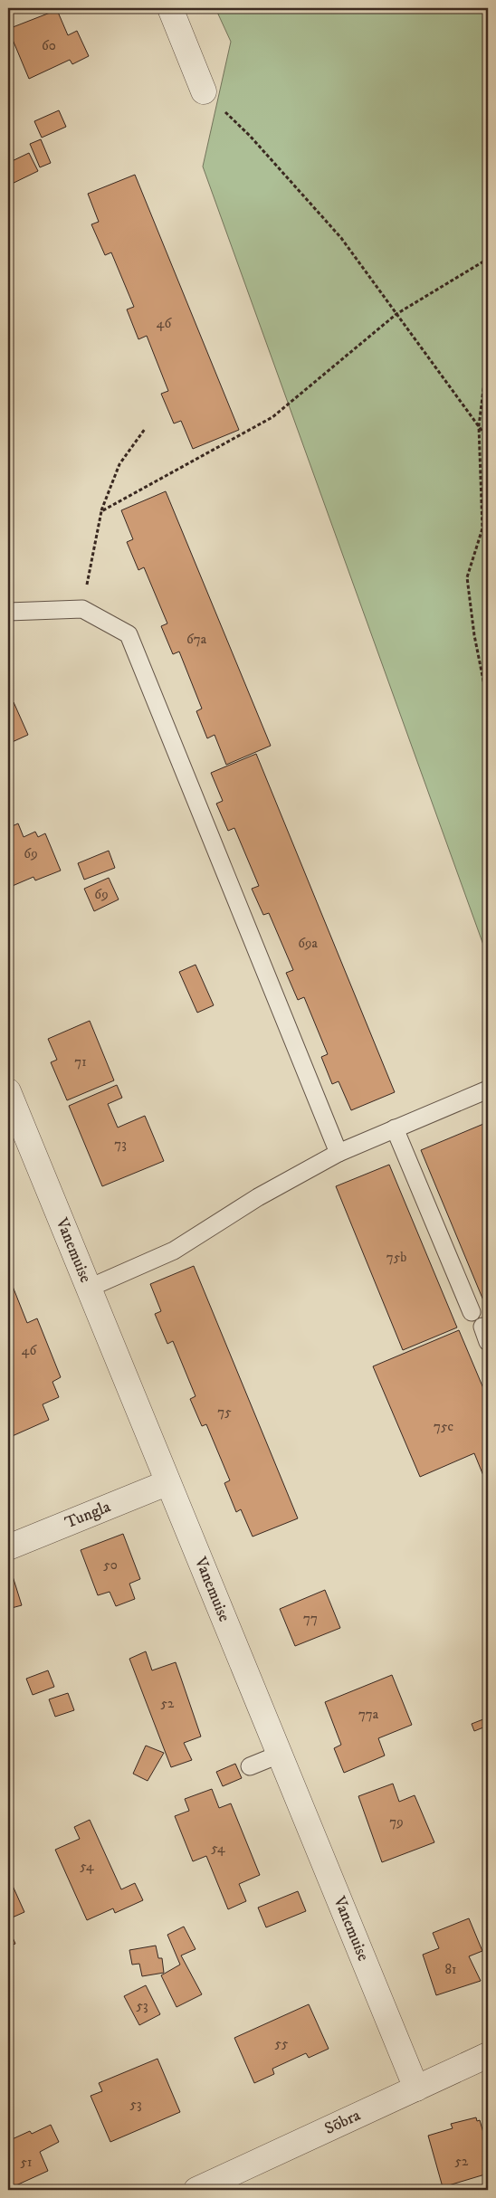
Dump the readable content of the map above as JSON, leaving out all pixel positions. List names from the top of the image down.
{
  "streets": {
    "street": ["Vanemuise", "Tungla", "Sõbra"]
  },
  "crossings": [
    ["Vanemuise", "Tungla"],
    ["Vanemuise", "Sõbra"]
  ],
  "house_numbers": [
    "60",
    "46",
    "67a",
    "69",
    "69",
    "69a",
    "71",
    "73",
    "75b",
    "46",
    "75",
    "75c",
    "50",
    "77",
    "52",
    "77a",
    "79",
    "54",
    "54",
    "81",
    "53",
    "55",
    "53",
    "52",
    "51"
  ]
}
